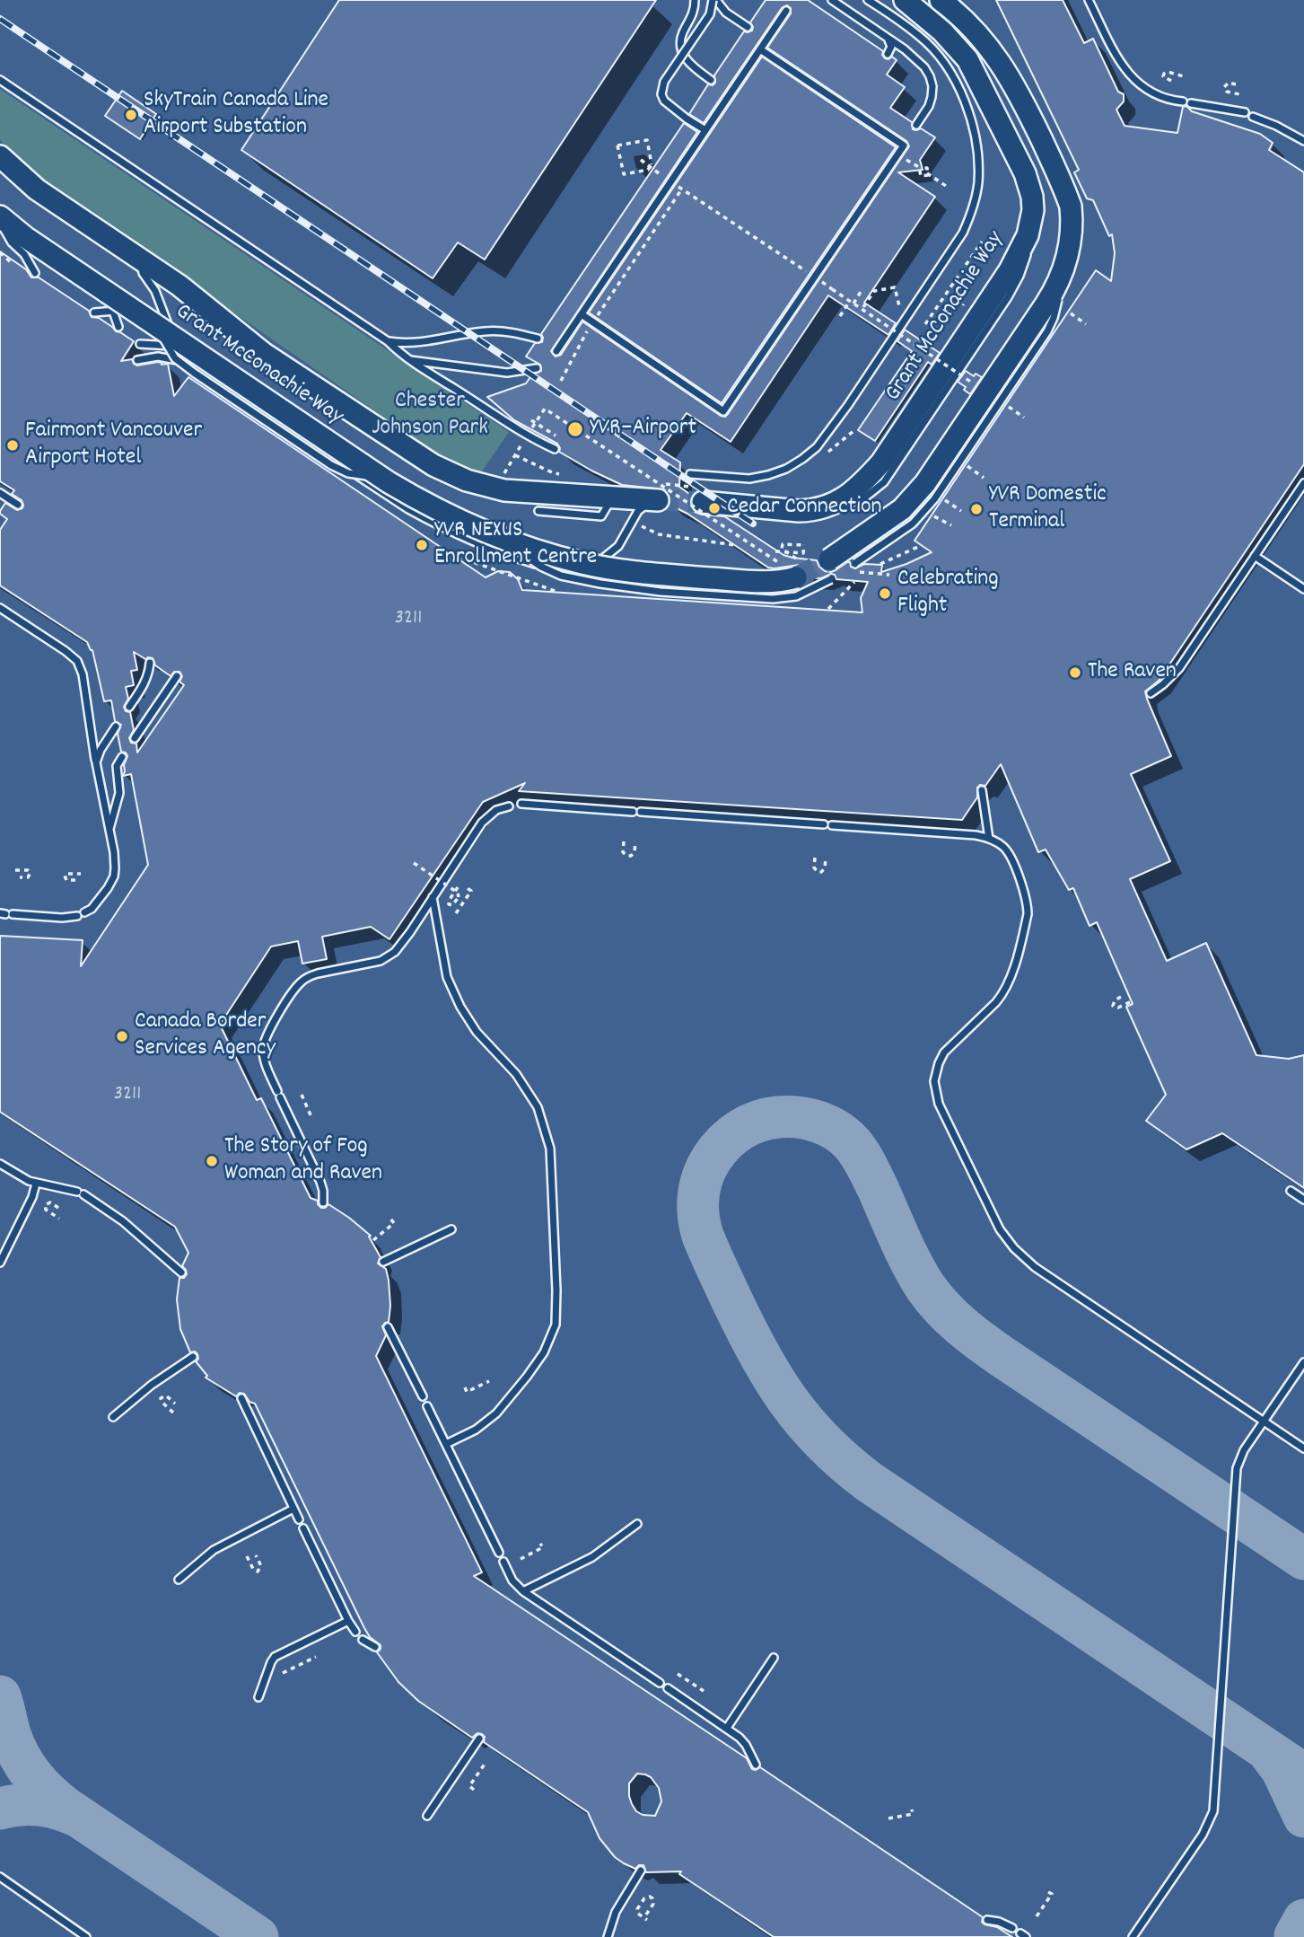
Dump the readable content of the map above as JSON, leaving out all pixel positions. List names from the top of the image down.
{
  "streets": {
    "main road": ["Grant McConachie Way"]
  },
  "parks": ["Chester Johnson Park"],
  "places": [
    "SkyTrain Canada Line Airport Substation",
    "YVR–Airport",
    "Fairmont Vancouver Airport Hotel",
    "Cedar Connection",
    "YVR Domestic Terminal",
    "YVR NEXUS Enrollment Centre",
    "Celebrating Flight",
    "The Raven",
    "Canada Border Services Agency",
    "The Story of Fog Woman and Raven"
  ],
  "house_numbers": ["3211", "3211"]
}
